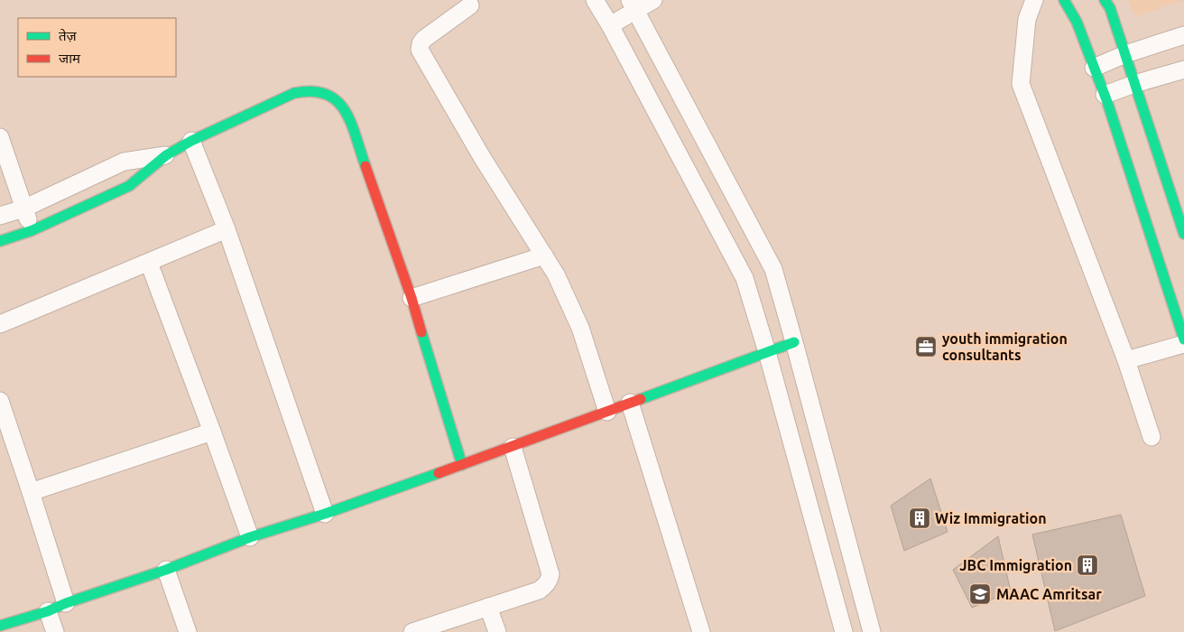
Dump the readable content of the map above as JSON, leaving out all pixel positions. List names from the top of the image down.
{
  "places": {
    "office": ["youth immigration consultants"],
    "building": ["Wiz Immigration", "JBC Immigration"],
    "school or university": ["MAAC Amritsar"]
  },
  "legend": ["तेज़", "जाम"]
}
